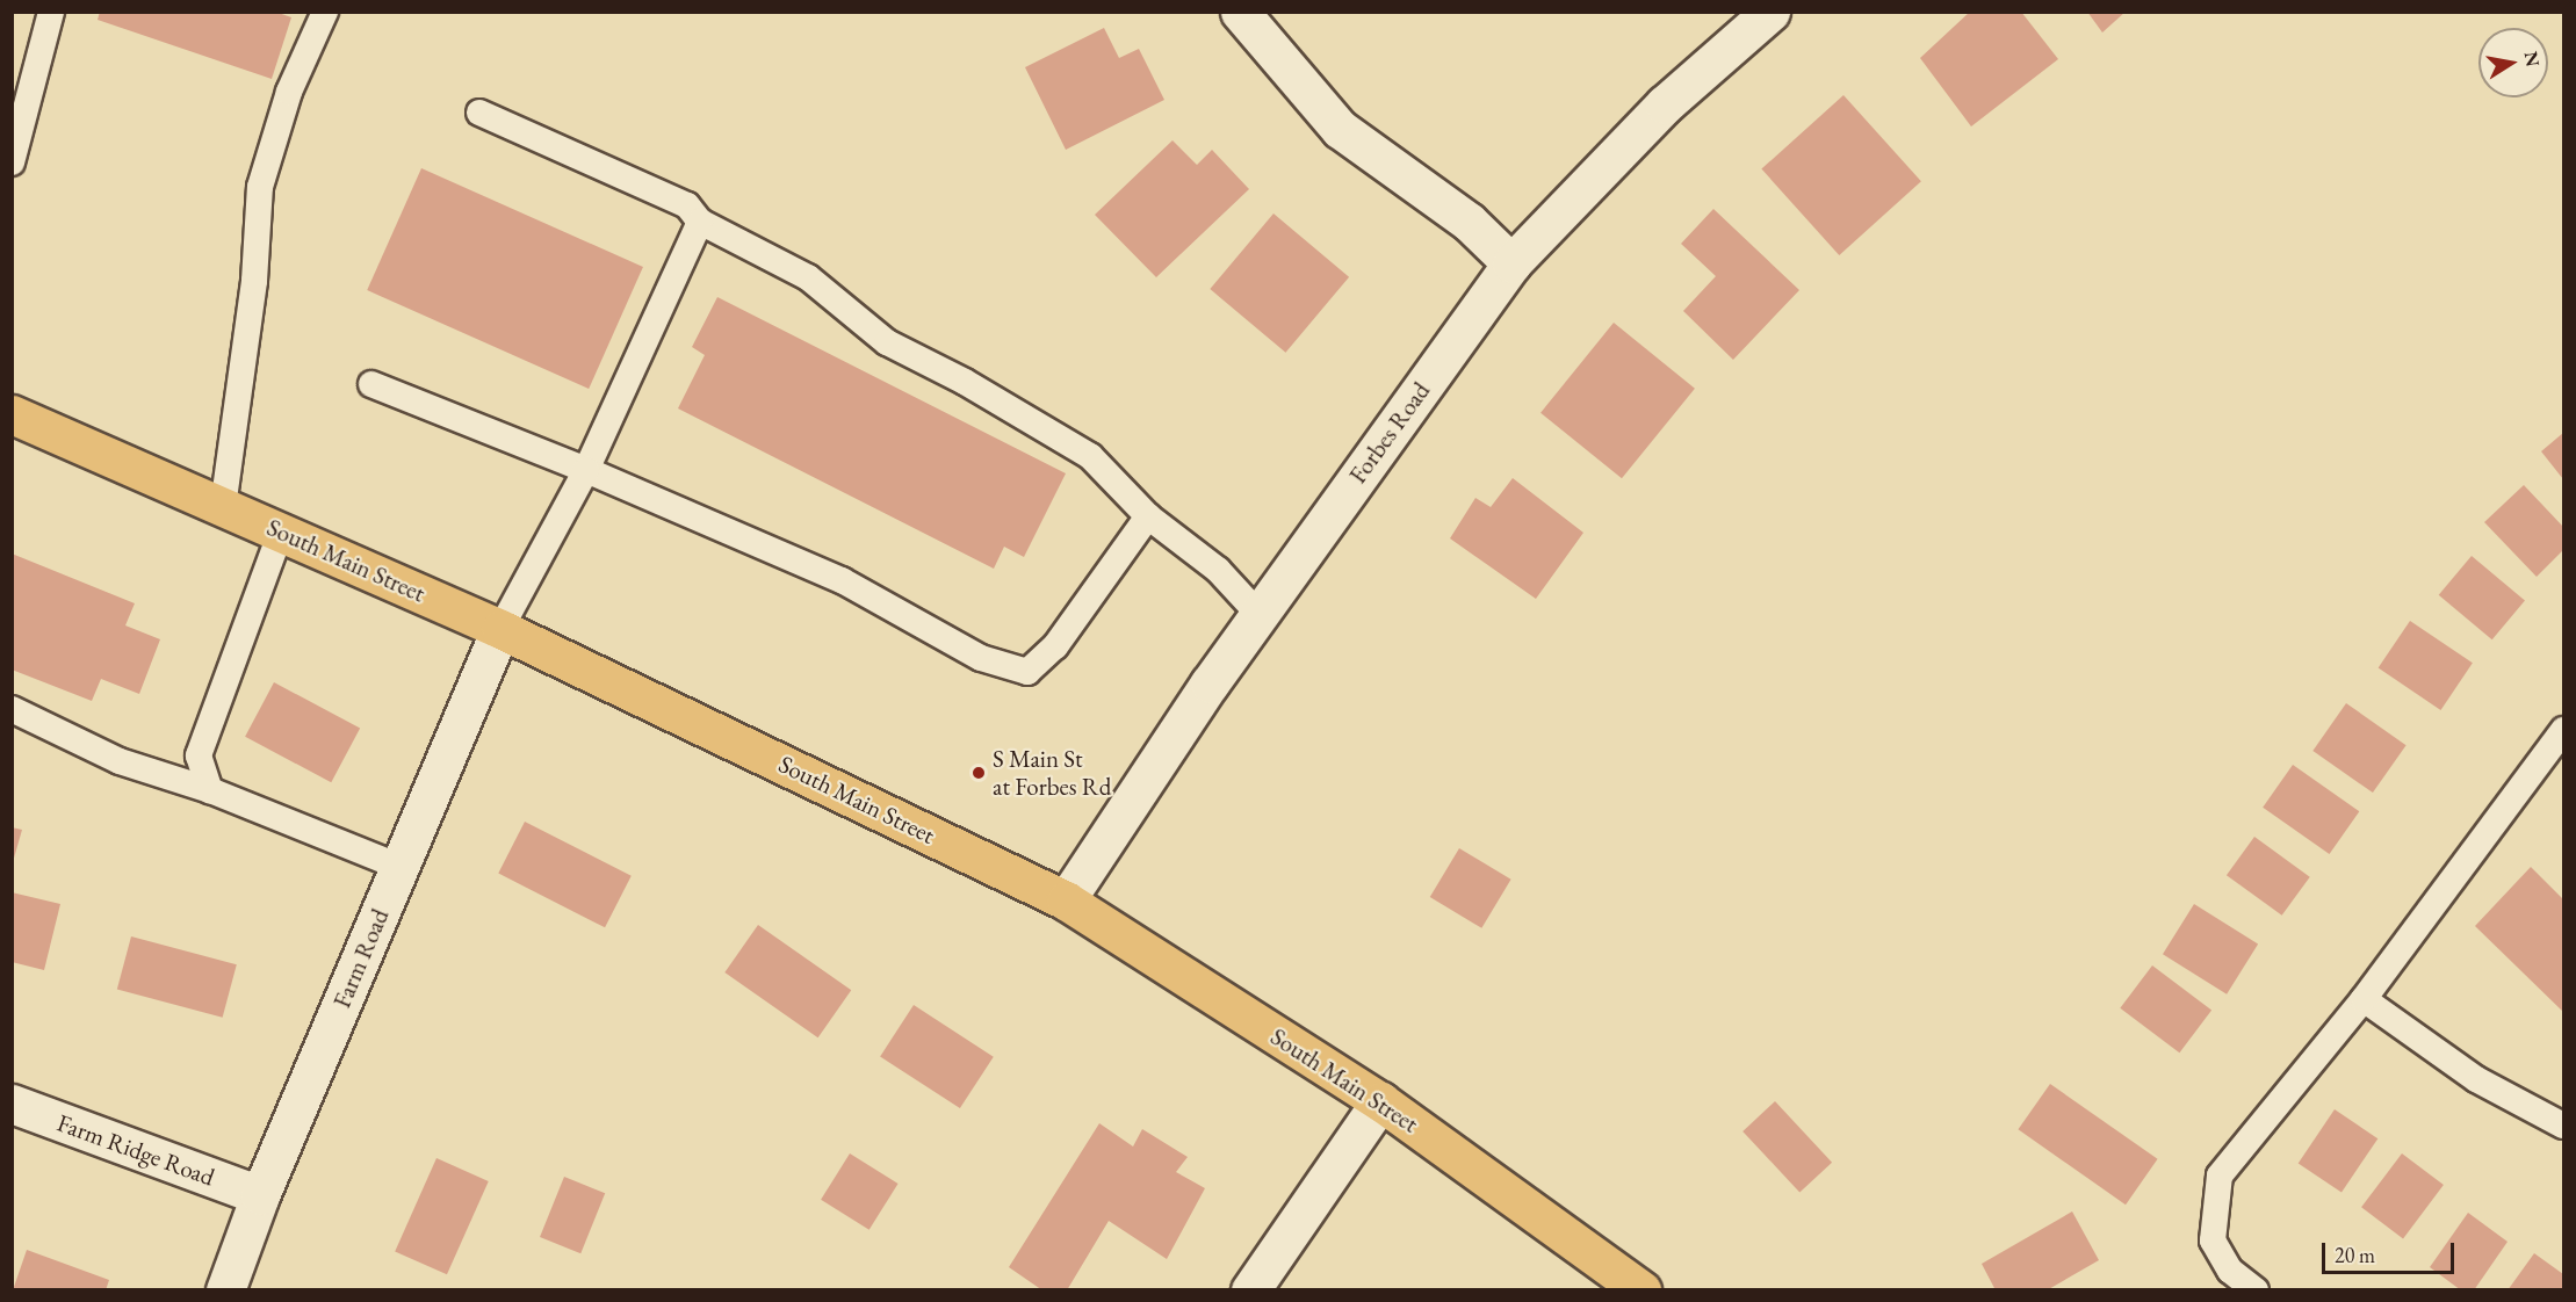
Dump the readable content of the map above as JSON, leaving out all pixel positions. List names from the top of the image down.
{
  "streets": {
    "main road": ["South Main Street"],
    "street": ["Forbes Road", "Farm Road", "Farm Ridge Road"]
  },
  "crossings": [
    ["Forbes Road", "South Main Street"],
    ["South Main Street", "Farm Road"],
    ["Farm Road", "Farm Ridge Road"]
  ],
  "places": ["S Main St at Forbes Rd"],
  "scale_bar": "20 m",
  "north": "right"
}
